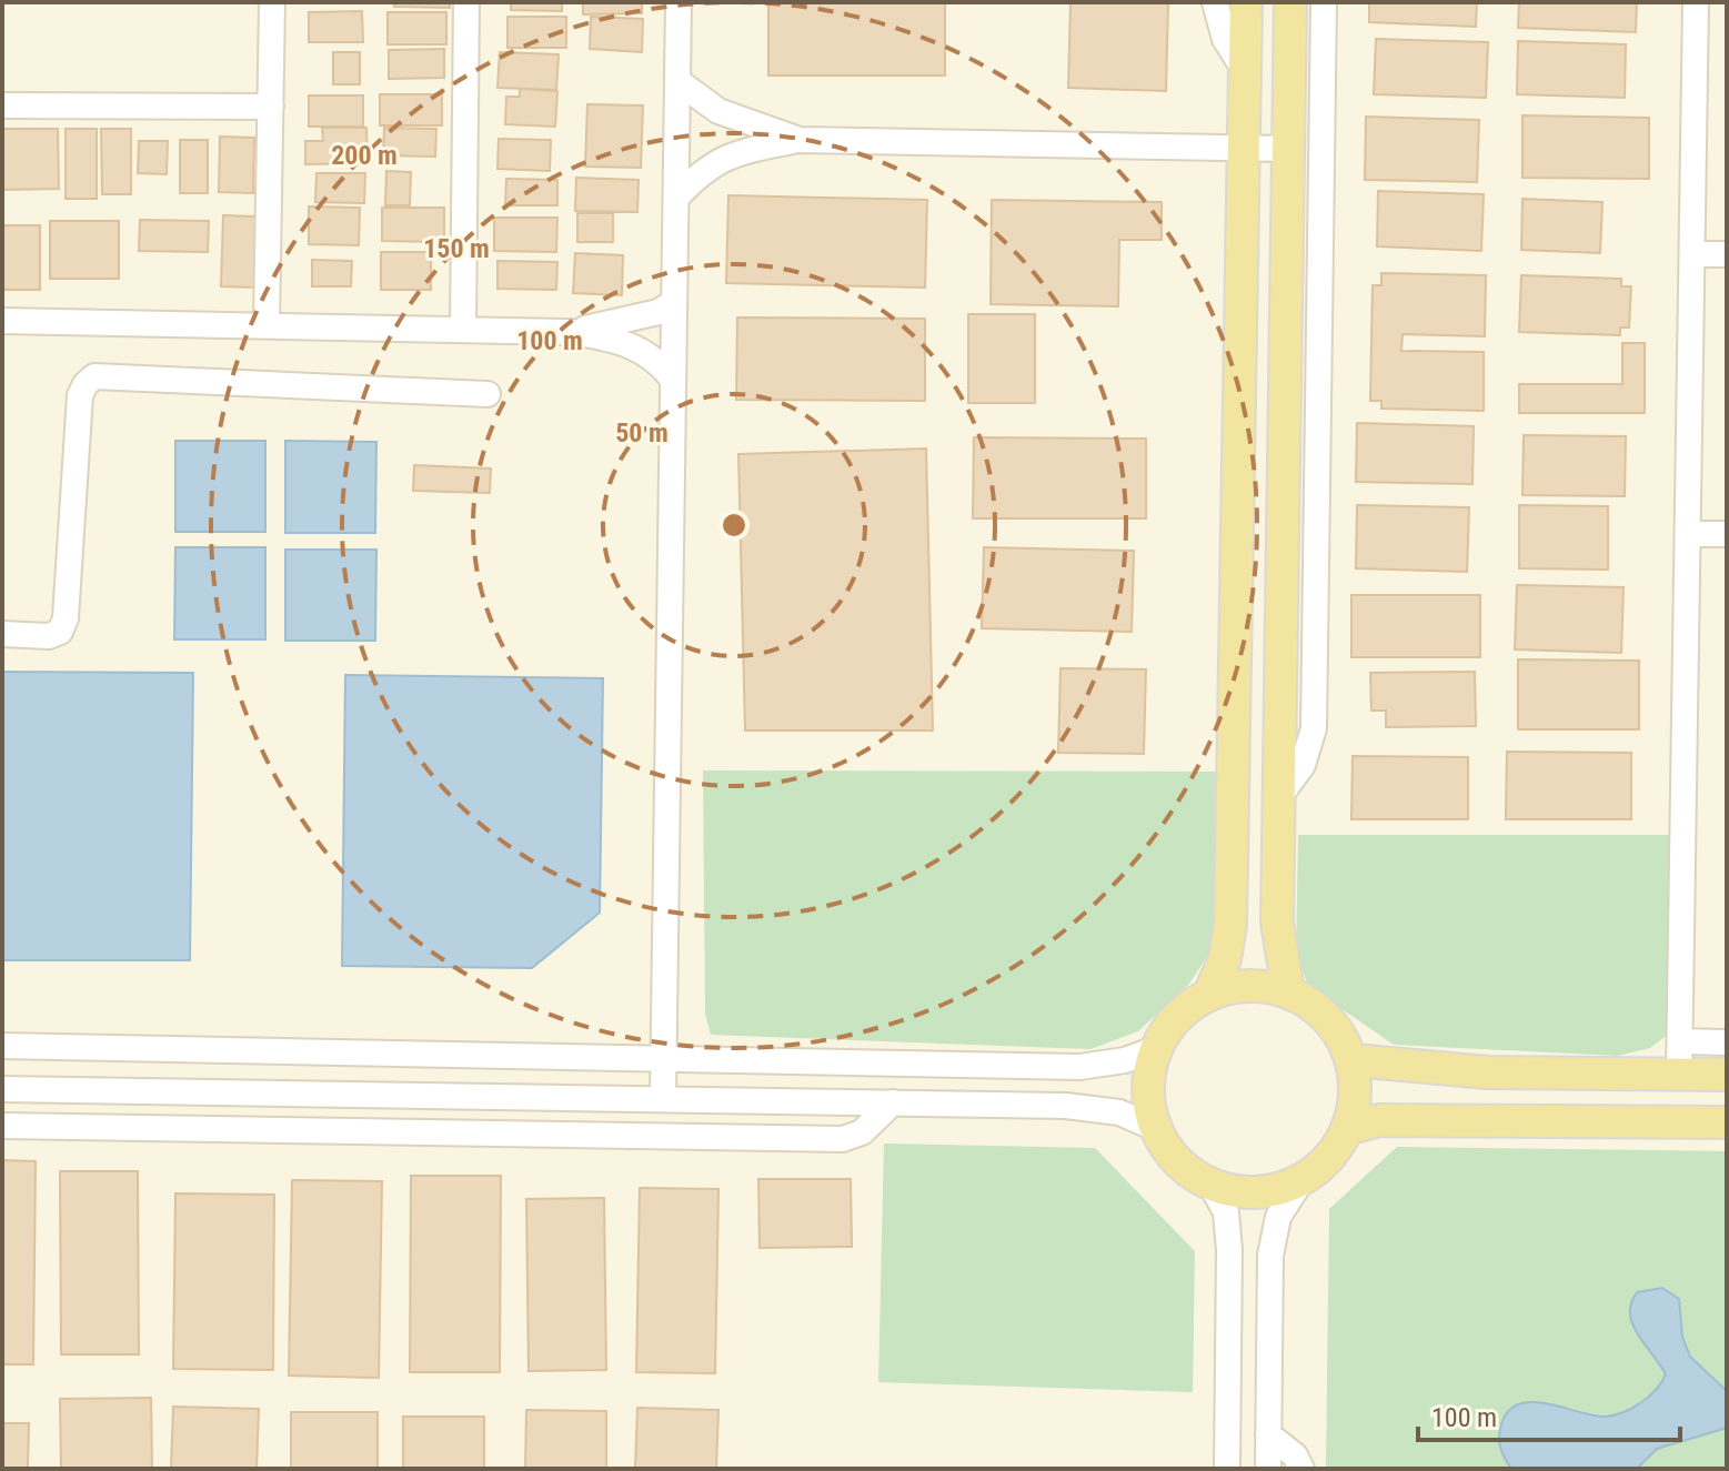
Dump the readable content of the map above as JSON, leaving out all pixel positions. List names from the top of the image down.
{
  "scale_bar": "100 m",
  "rings": [
    "200 m",
    "150 m",
    "100 m",
    "50 m"
  ]
}
